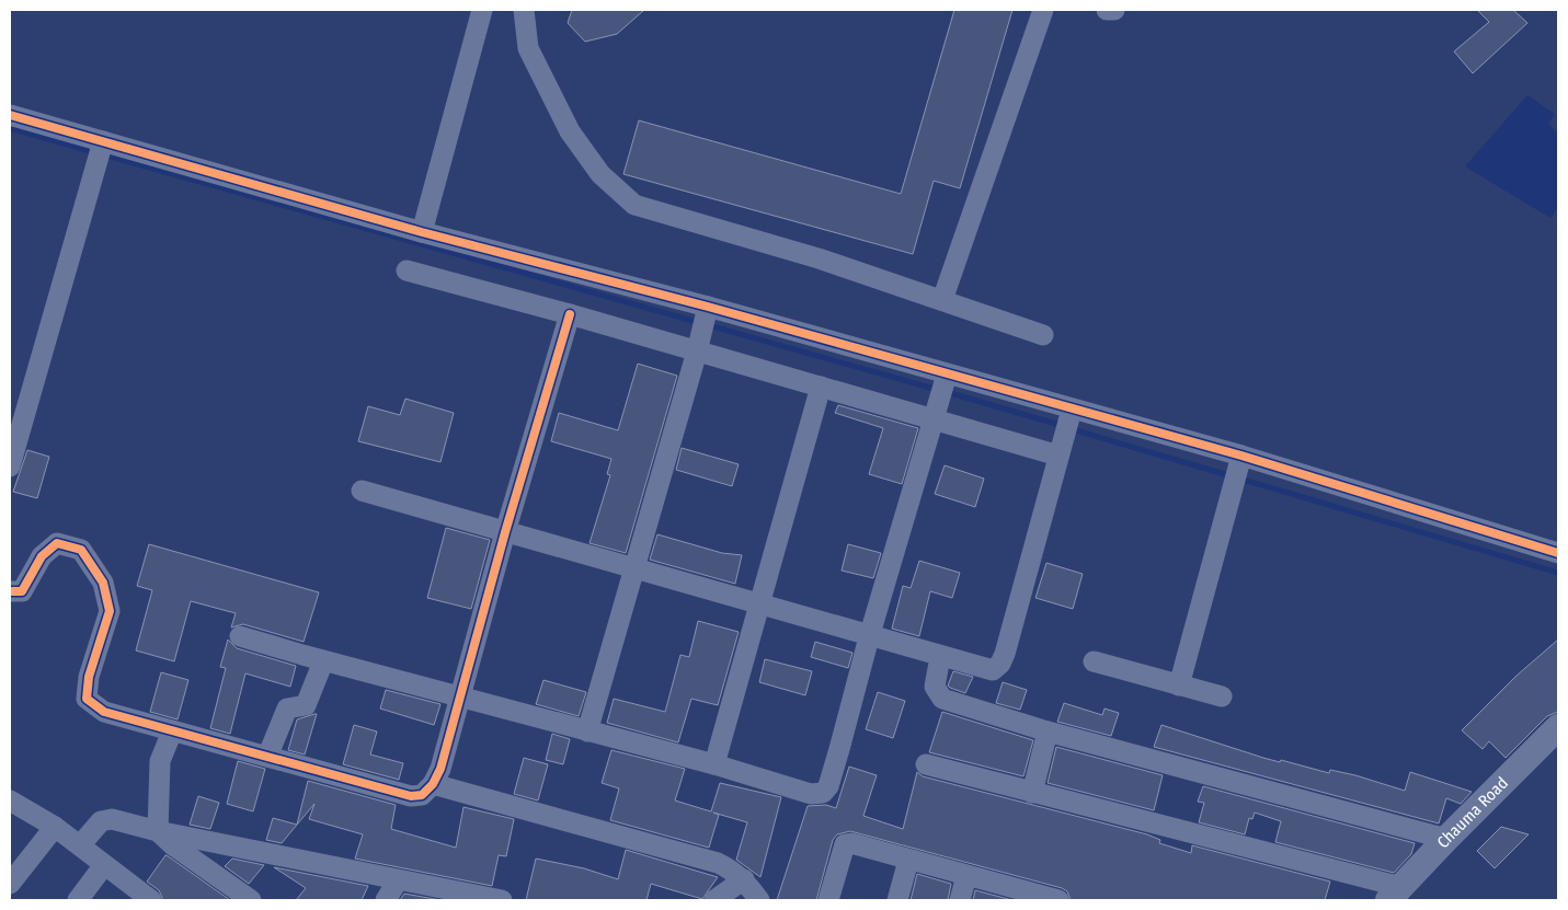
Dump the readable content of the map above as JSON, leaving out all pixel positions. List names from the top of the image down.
{
  "streets": {
    "street": ["Chauma Road"]
  }
}
